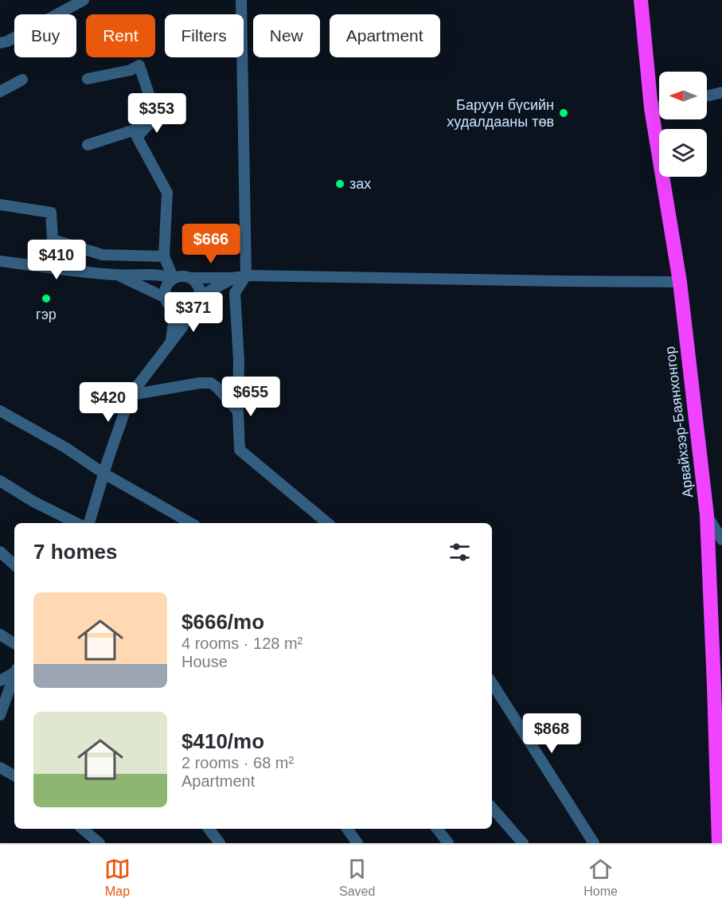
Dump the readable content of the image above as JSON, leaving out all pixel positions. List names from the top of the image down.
{
  "streets": {
    "highway": ["Арвайхээр-Баянхонгор"]
  },
  "places": ["Баруун бүсийн худалдааны төв", "зах", "гэр"],
  "north": "left",
  "page": {
    "chip": [
      "Buy",
      "Rent",
      "Filters",
      "New",
      "Apartment"
    ],
    "price": [
      "$353",
      "$666",
      "$410",
      "$371",
      "$655",
      "$420",
      "$868"
    ],
    "heading": "7 homes",
    "list": [
      {
        "name": "$666/mo",
        "note": "4 rooms · 128 m² · House"
      },
      {
        "name": "$410/mo",
        "note": "2 rooms · 68 m² · Apartment"
      }
    ],
    "tabs": ["Map", "Saved", "Home"]
  }
}
